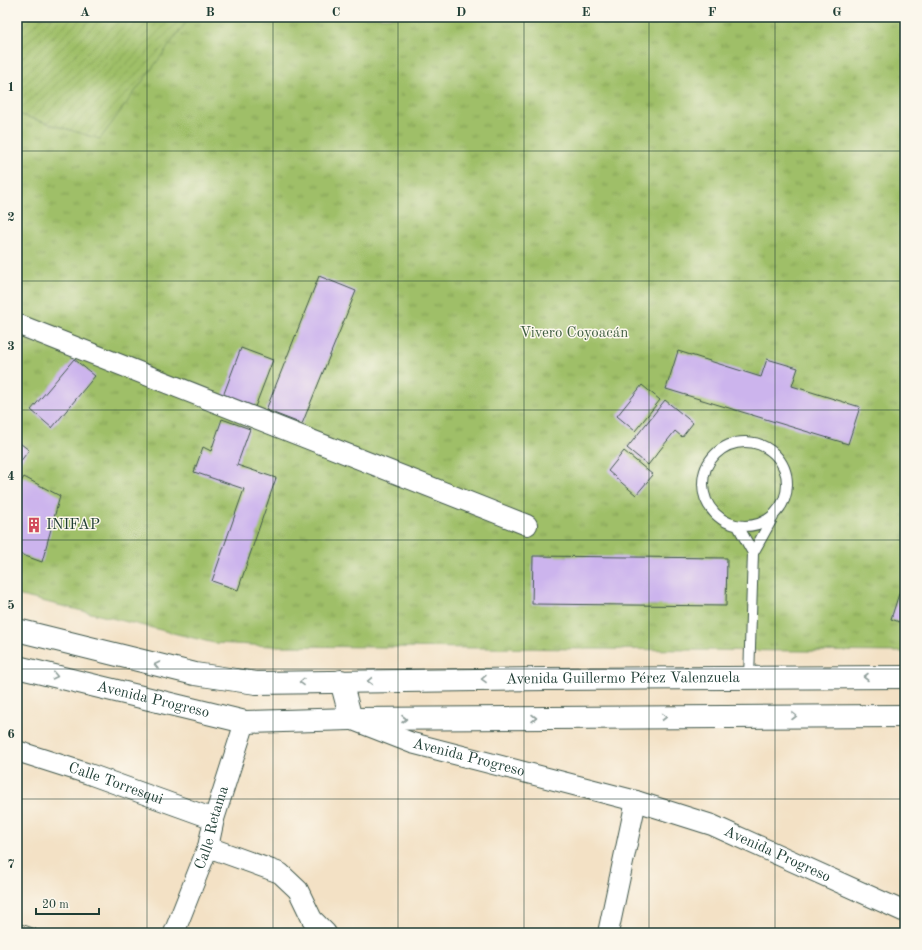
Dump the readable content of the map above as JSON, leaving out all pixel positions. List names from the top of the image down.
{
  "streets": {
    "street": [
      "Avenida Guillermo Pérez Valenzuela",
      "Avenida Progreso",
      "Calle Torresqui",
      "Calle Retama"
    ]
  },
  "crossings": [
    ["Avenida Progreso", "Calle Retama"],
    ["Calle Torresqui", "Calle Retama"]
  ],
  "parks": ["Vivero Coyoacán"],
  "places": {
    "building": ["INIFAP"]
  },
  "scale_bar": "20 m",
  "grid": {
    "columns": [
      "A",
      "B",
      "C",
      "D",
      "E",
      "F",
      "G"
    ],
    "rows": [
      "1",
      "2",
      "3",
      "4",
      "5",
      "6",
      "7"
    ]
  }
}
